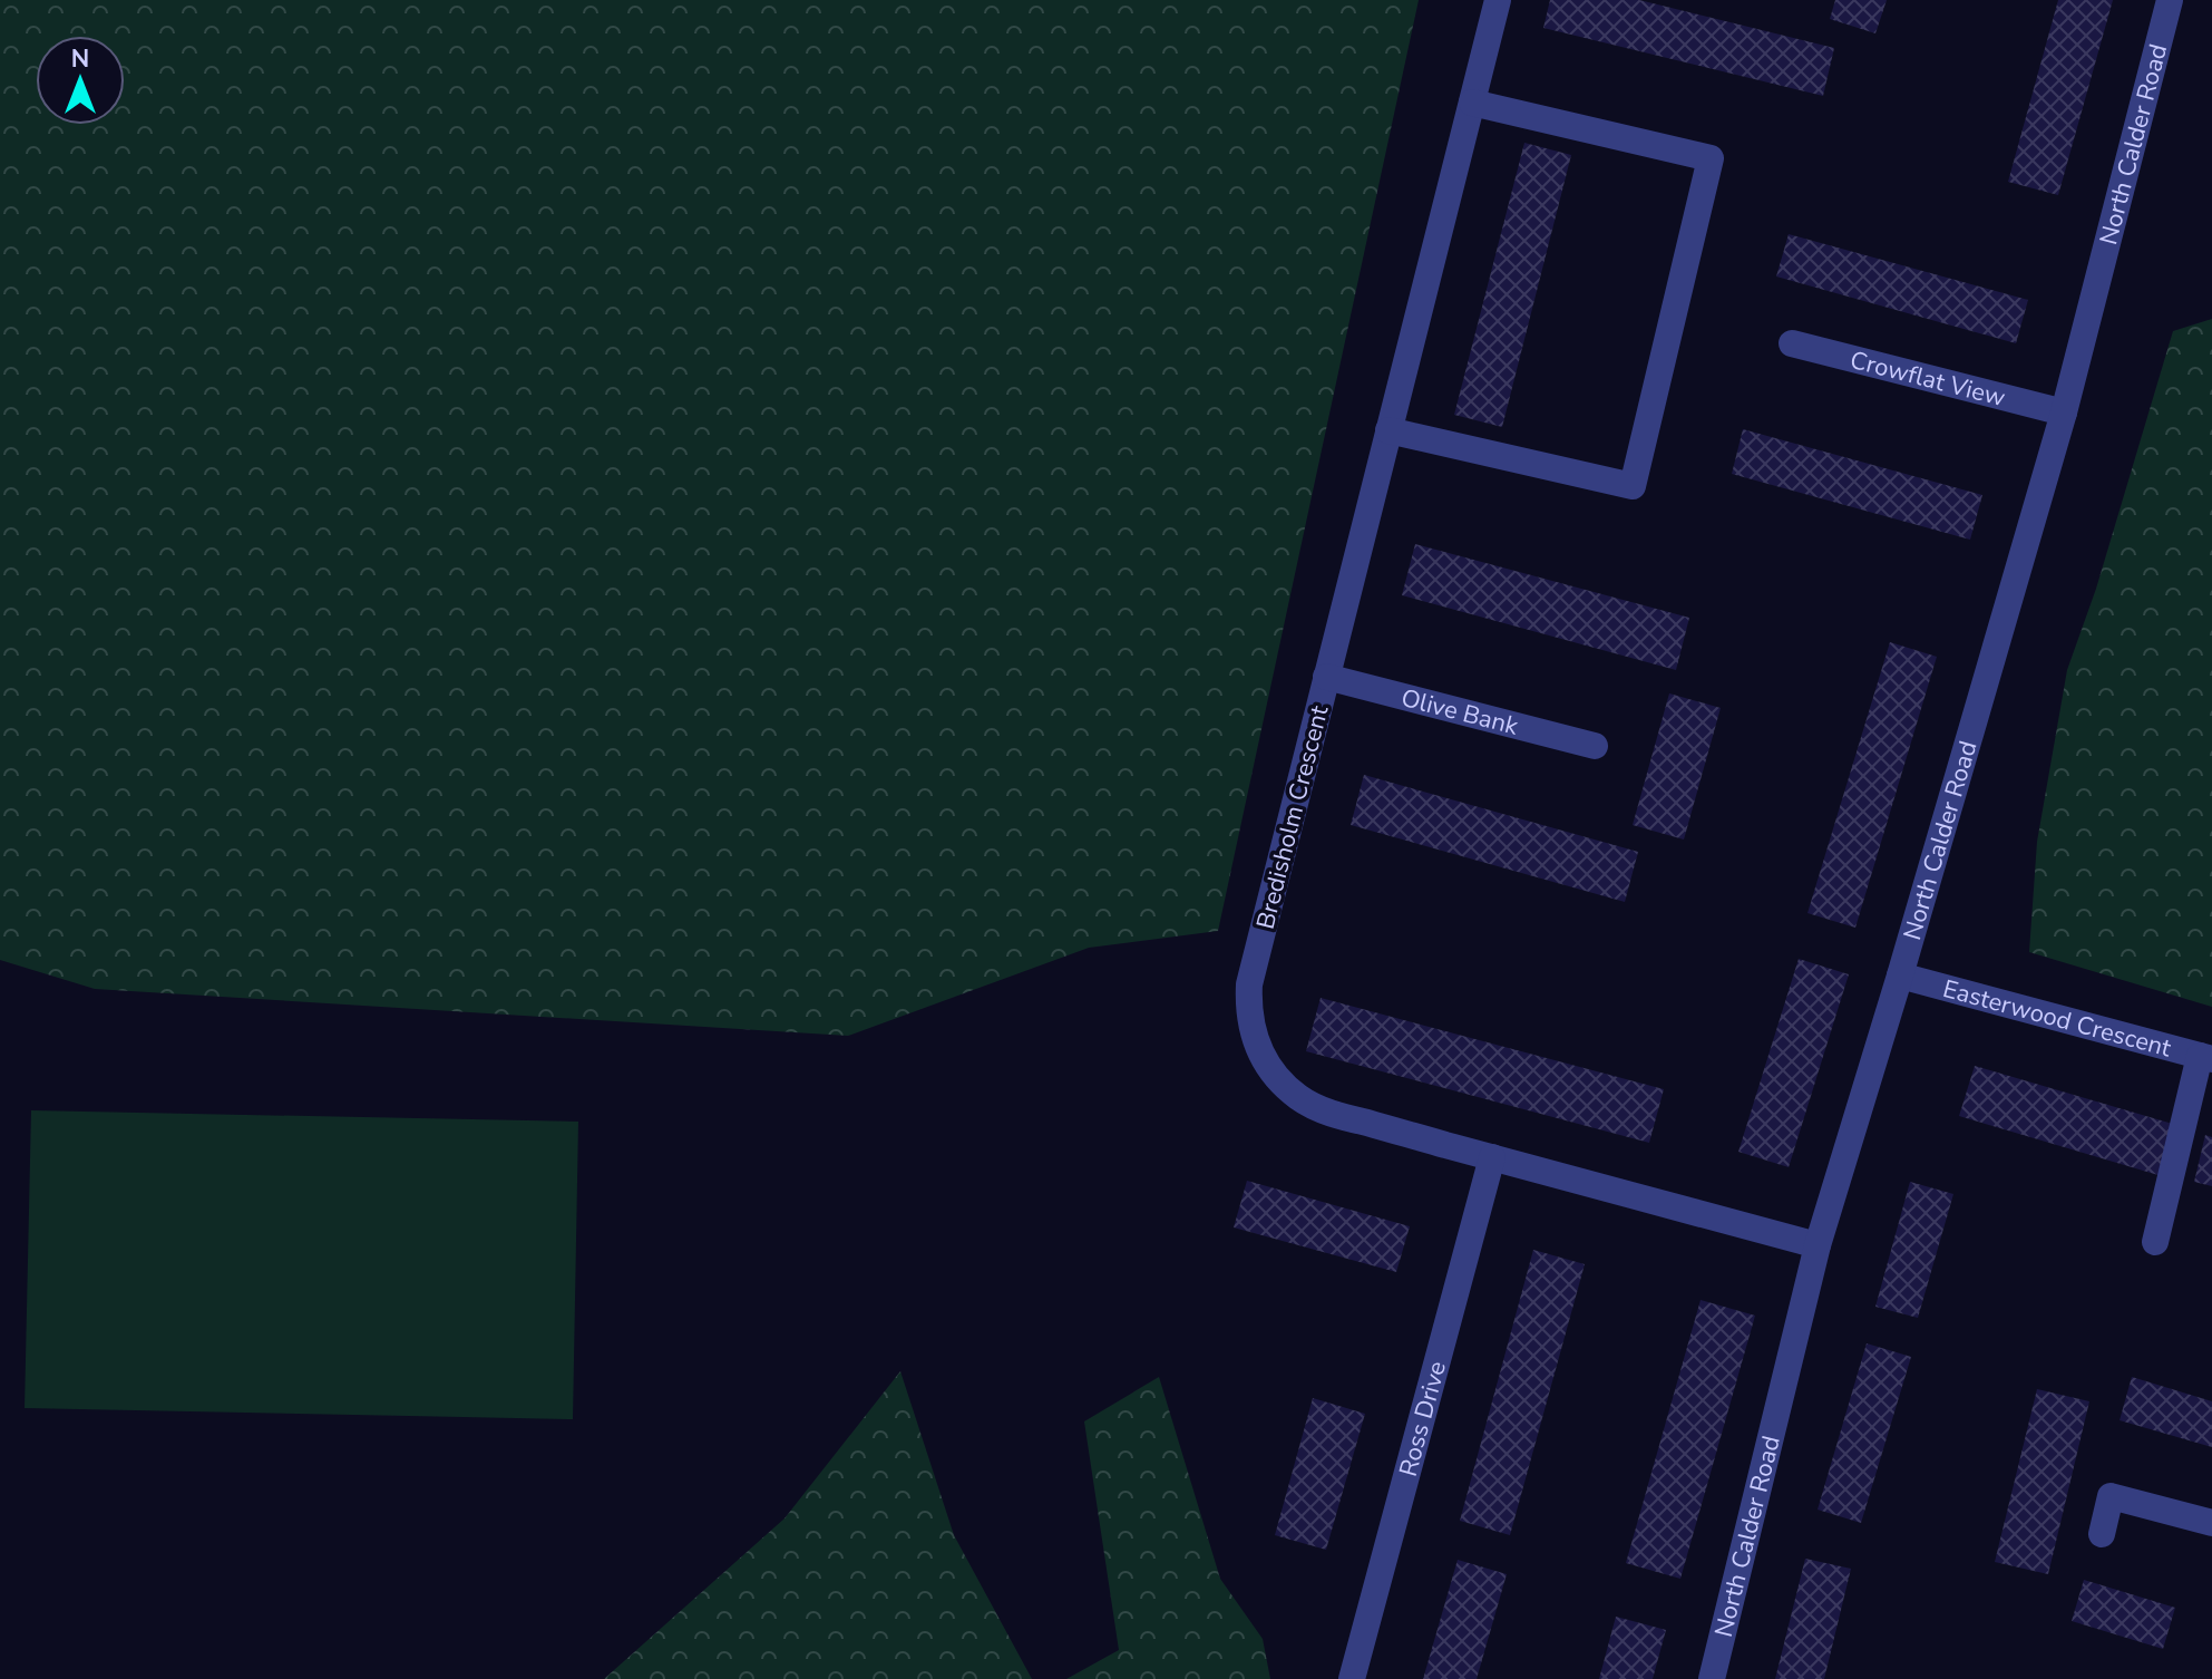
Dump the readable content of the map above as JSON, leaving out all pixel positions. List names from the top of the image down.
{
  "streets": {
    "street": [
      "North Calder Road",
      "Crowflat View",
      "Olive Bank",
      "Bredisholm Crescent",
      "Easterwood Crescent",
      "Ross Drive"
    ]
  },
  "crossings": [
    ["North Calder Road", "Crowflat View"],
    ["North Calder Road", "Bredisholm Crescent"],
    ["North Calder Road", "Easterwood Crescent"],
    ["Olive Bank", "Bredisholm Crescent"],
    ["Bredisholm Crescent", "Ross Drive"]
  ],
  "north": "top"
}
